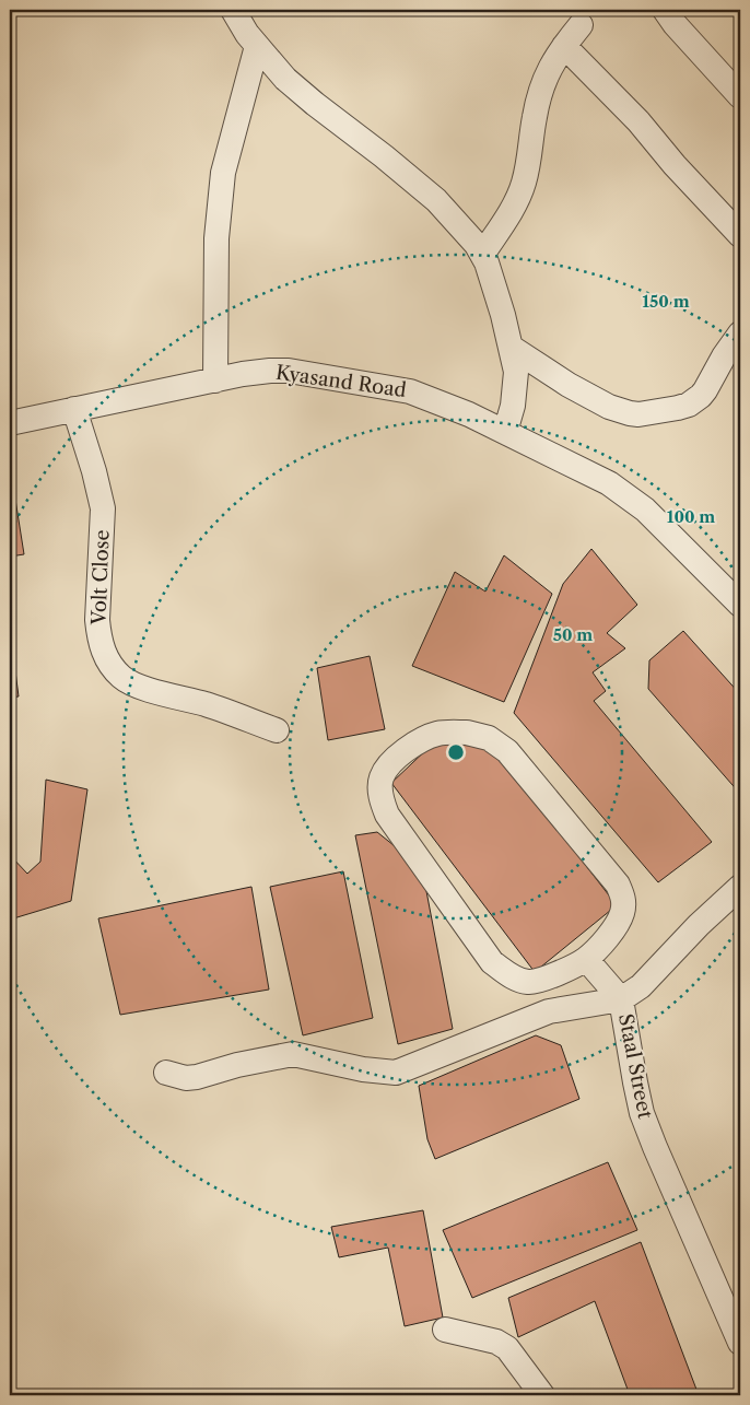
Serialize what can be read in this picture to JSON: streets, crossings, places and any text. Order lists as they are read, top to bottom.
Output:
{
  "streets": {
    "street": ["Kyasand Road", "Volt Close", "Staal Street"]
  },
  "crossings": [
    ["Kyasand Road", "Volt Close"]
  ],
  "rings": ["150 m", "100 m", "50 m"]
}
